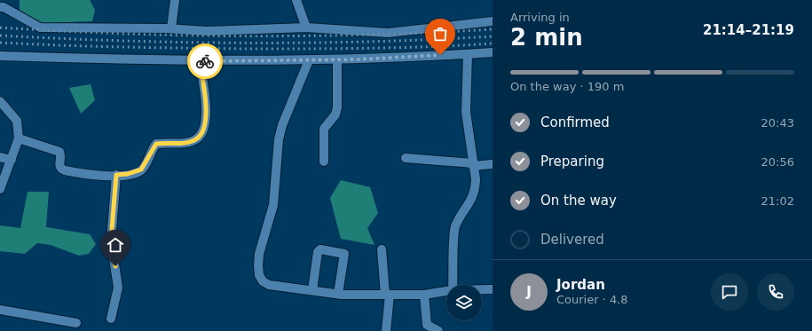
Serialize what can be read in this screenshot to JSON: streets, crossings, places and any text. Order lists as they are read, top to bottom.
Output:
{
  "page": {
    "heading": ["2 min", "Arriving in", "21:14–21:19"],
    "panel": ["Jordan", "Courier · 4.8"],
    "bar": "On the way · 190 m",
    "list": [
      ["Confirmed", "20:43"],
      ["Preparing", "20:56"],
      ["On the way", "21:02"],
      "Delivered"
    ],
    "round": "J"
  }
}
